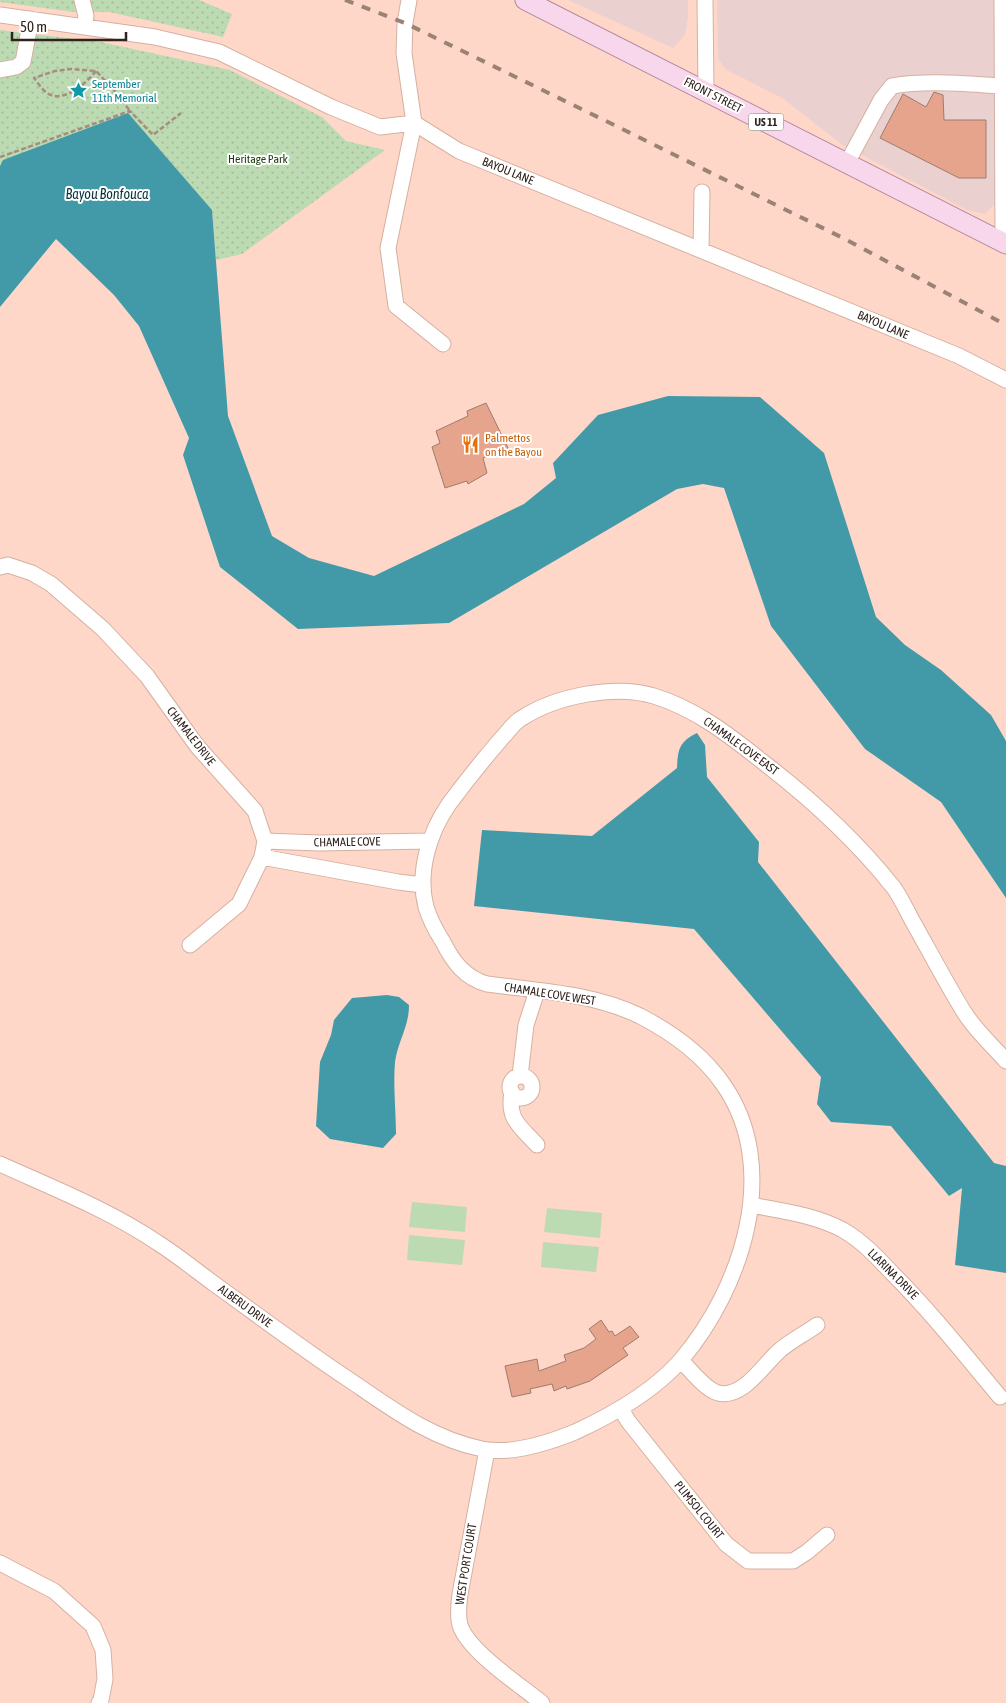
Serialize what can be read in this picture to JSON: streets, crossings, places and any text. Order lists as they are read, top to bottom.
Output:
{
  "streets": {
    "main road": ["FRONT STREET", "US 11"],
    "street": [
      "BAYOU LANE",
      "CHAMALE DRIVE",
      "CHAMALE COVE EAST",
      "CHAMALE COVE",
      "CHAMALE COVE WEST",
      "LLARINA DRIVE",
      "ALBERU DRIVE",
      "PLIMSOL COURT",
      "WEST PORT COURT"
    ]
  },
  "crossings": [
    ["CHAMALE DRIVE", "CHAMALE COVE"],
    ["CHAMALE COVE EAST", "CHAMALE COVE"],
    ["CHAMALE COVE EAST", "CHAMALE COVE WEST"],
    ["CHAMALE COVE", "CHAMALE COVE WEST"],
    ["CHAMALE COVE WEST", "LLARINA DRIVE"],
    ["CHAMALE COVE WEST", "ALBERU DRIVE"],
    ["CHAMALE COVE WEST", "PLIMSOL COURT"],
    ["CHAMALE COVE WEST", "WEST PORT COURT"],
    ["ALBERU DRIVE", "WEST PORT COURT"]
  ],
  "water": ["Bayou Bonfouca"],
  "parks": ["Heritage Park"],
  "places": {
    "place": ["September 11th Memorial"],
    "restaurant": ["Palmettos on the Bayou"]
  },
  "scale_bar": "50 m"
}
